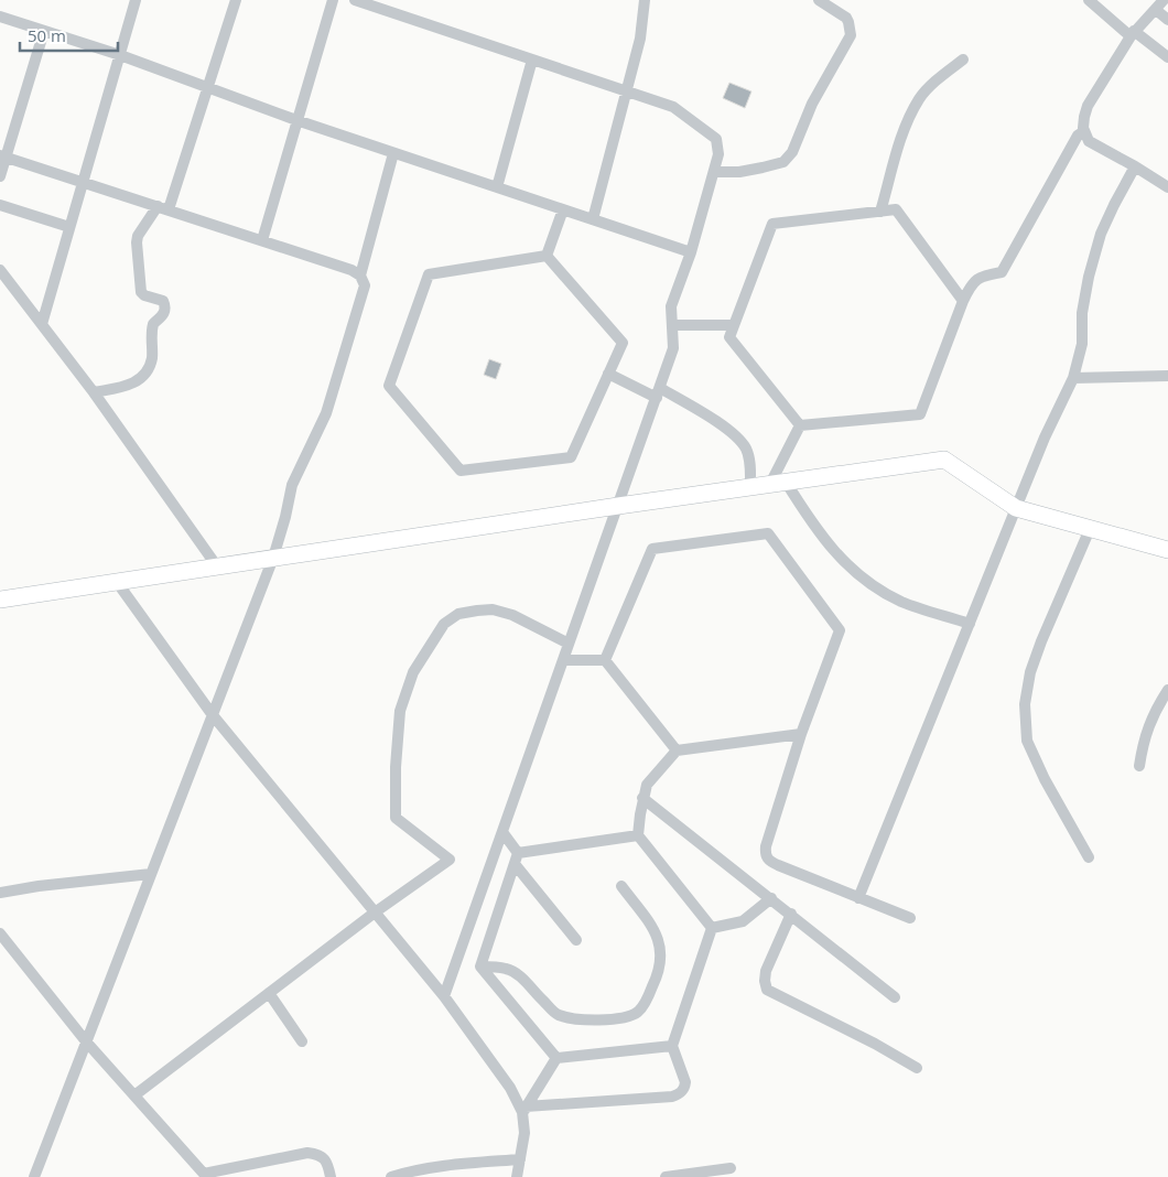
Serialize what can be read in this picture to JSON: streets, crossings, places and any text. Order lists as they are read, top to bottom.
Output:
{
  "scale_bar": "50 m"
}
